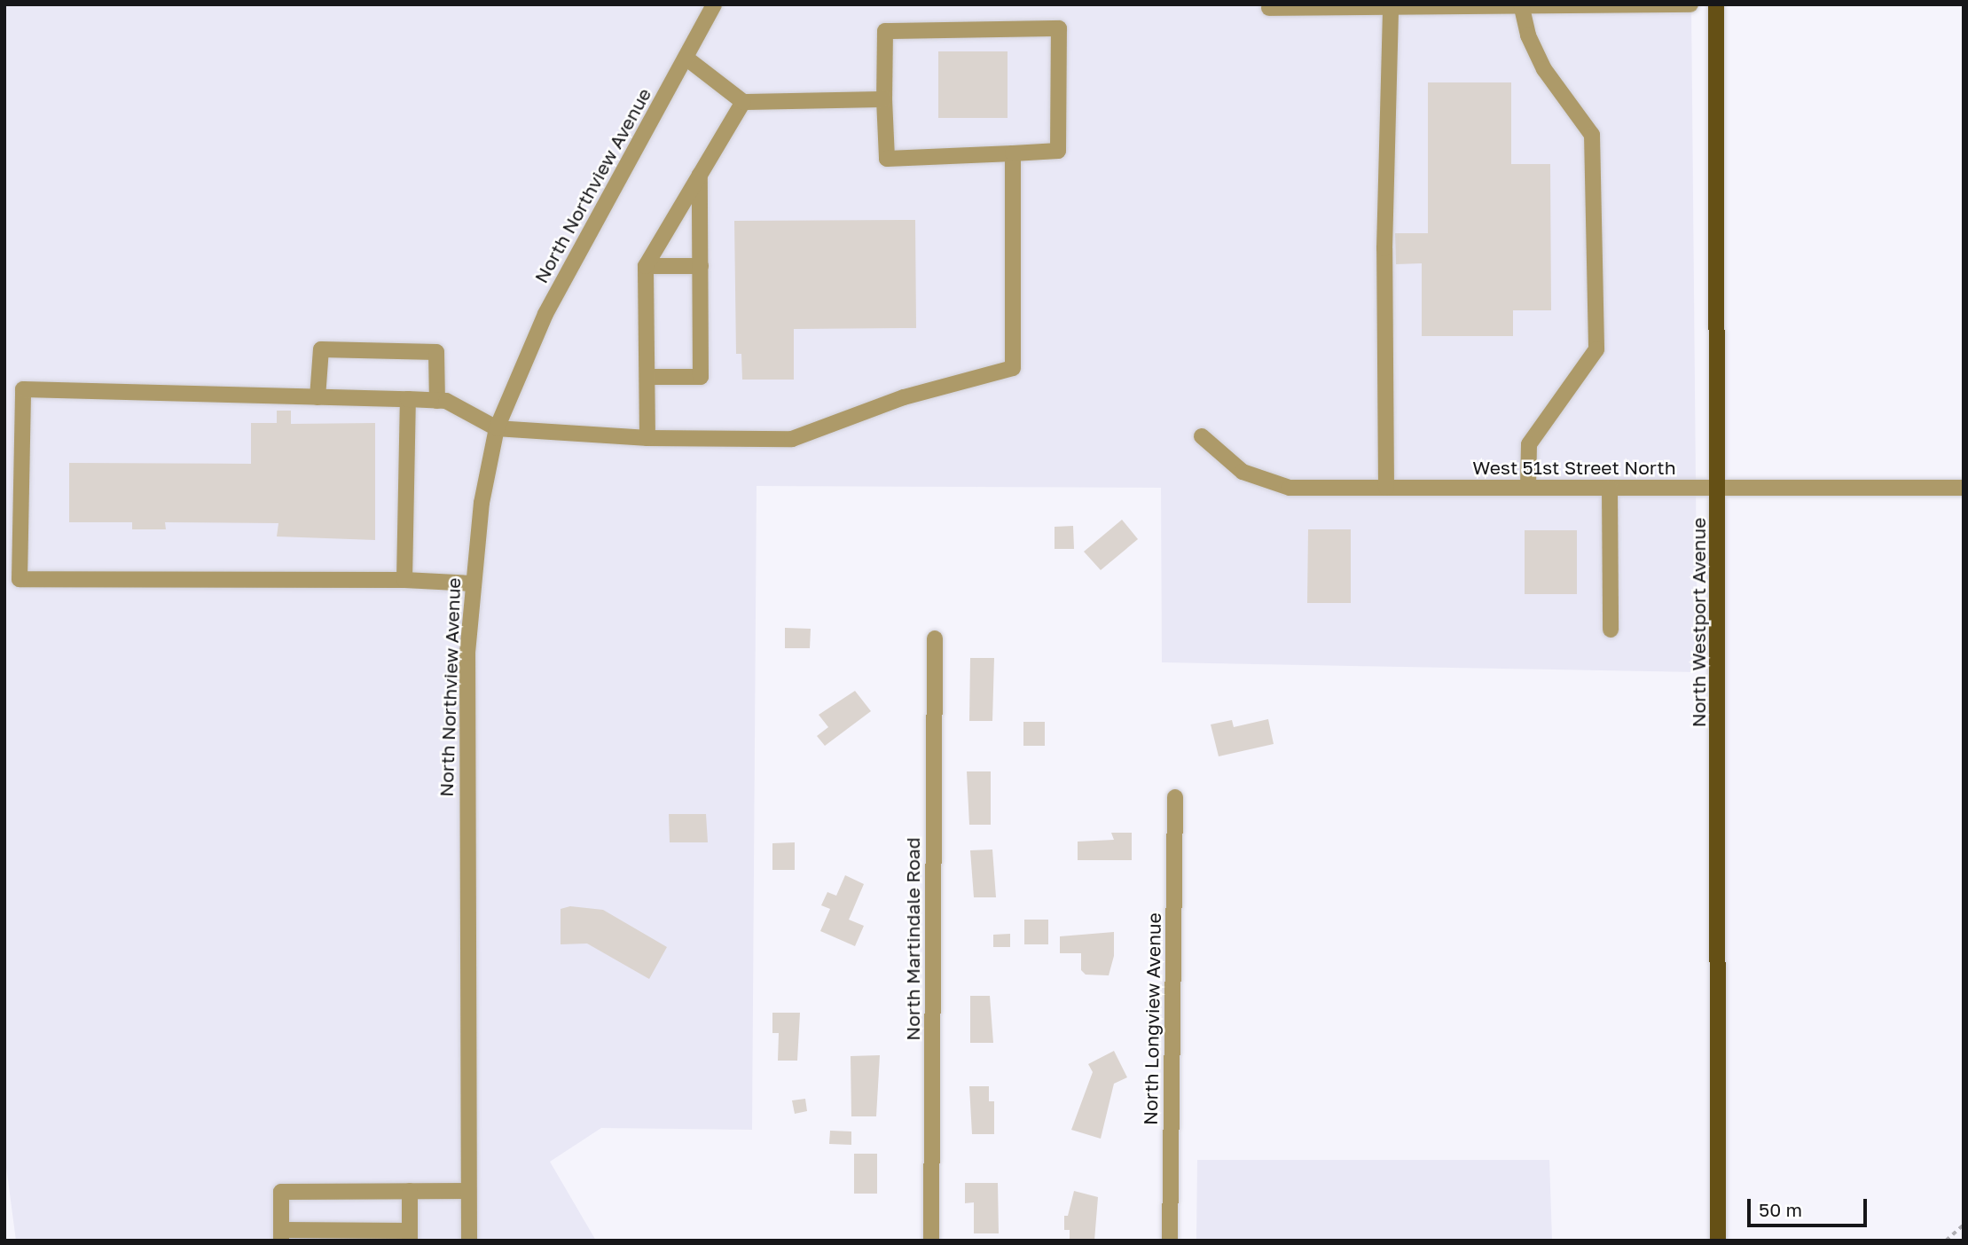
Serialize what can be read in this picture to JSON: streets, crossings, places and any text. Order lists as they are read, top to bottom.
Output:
{
  "streets": {
    "main road": ["North Westport Avenue"],
    "street": [
      "North Northview Avenue",
      "West 51st Street North",
      "North Martindale Road",
      "North Longview Avenue"
    ]
  },
  "crossings": [
    ["West 51st Street North", "North Westport Avenue"]
  ],
  "scale_bar": "50 m"
}
